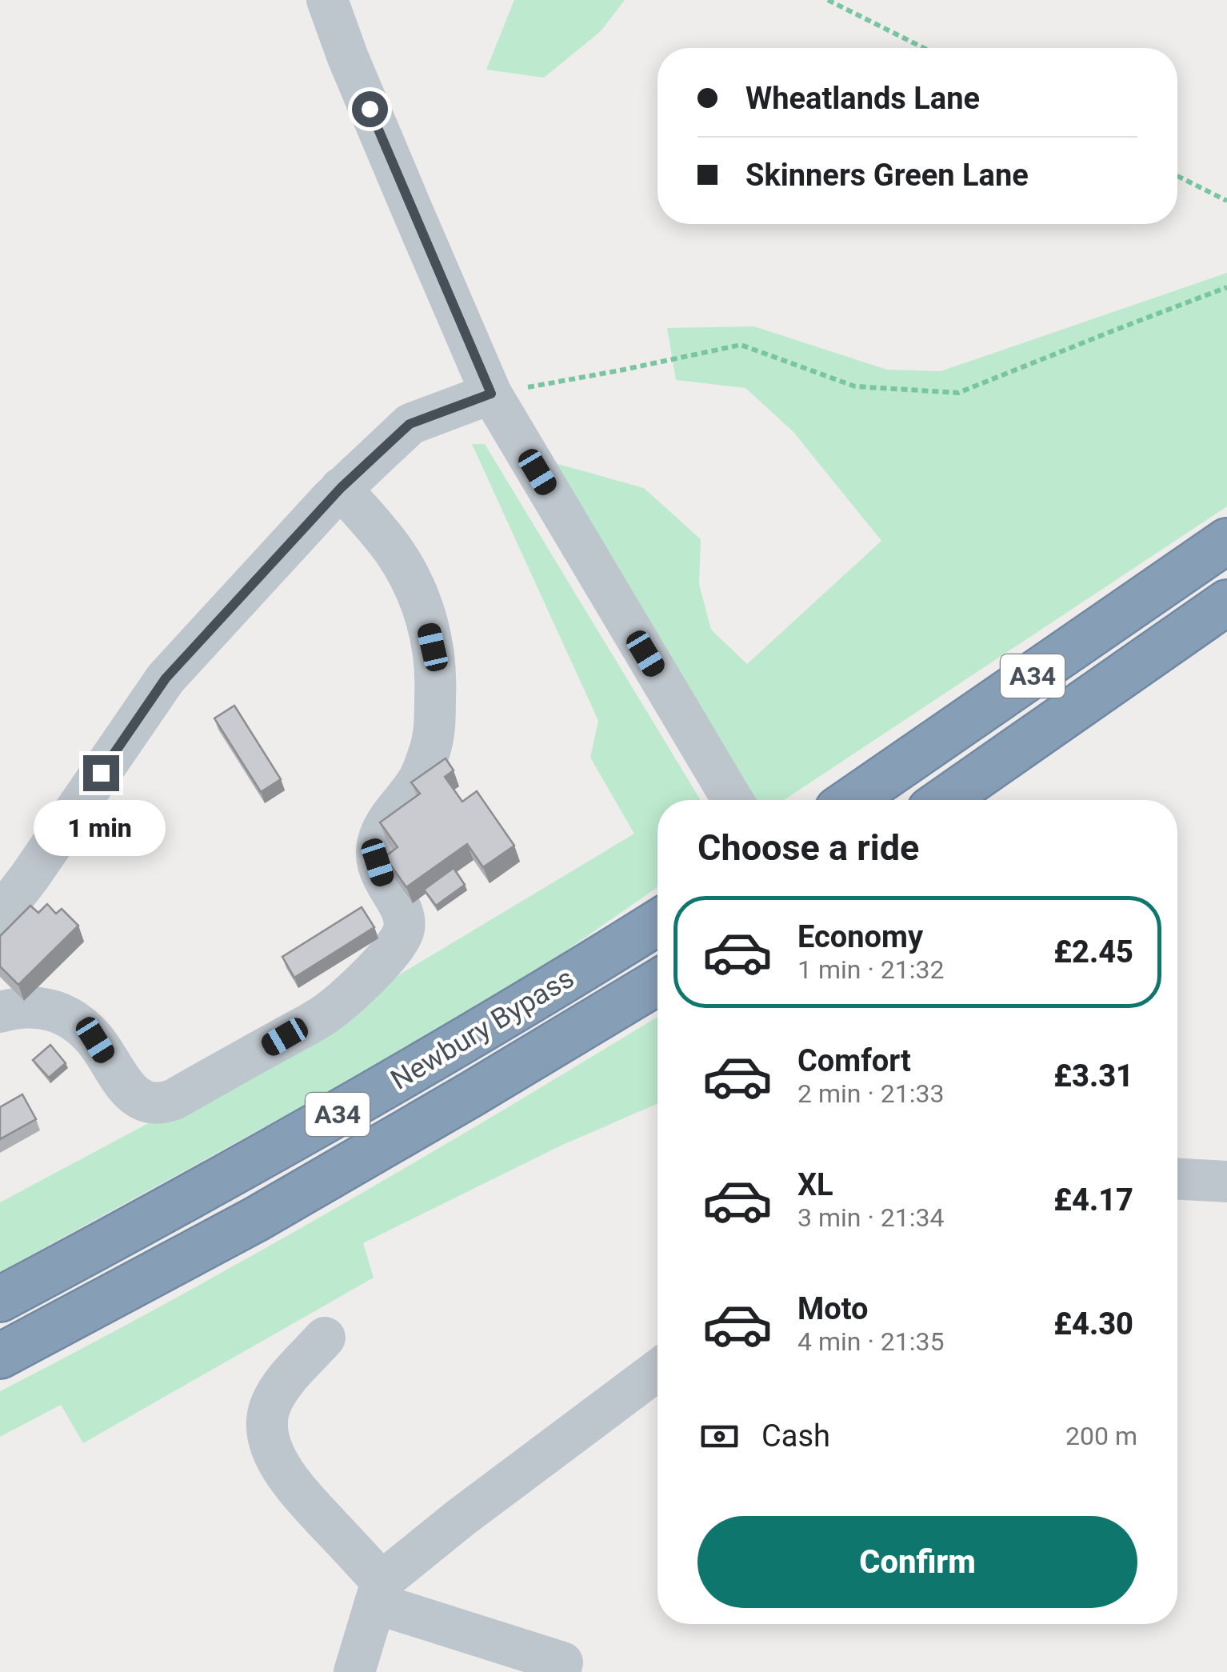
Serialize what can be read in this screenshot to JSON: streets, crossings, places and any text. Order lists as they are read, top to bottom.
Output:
{
  "streets": {
    "highway": ["A34", "Newbury Bypass"]
  },
  "page": {
    "banner": ["Wheatlands Lane", "Skinners Green Lane"],
    "bubble": "1 min",
    "heading": "Choose a ride",
    "list": [
      {
        "name": "Economy",
        "note": "1 min · 21:32",
        "value": "£2.45"
      },
      {
        "name": "Comfort",
        "note": "2 min · 21:33",
        "value": "£3.31"
      },
      {
        "name": "XL",
        "note": "3 min · 21:34",
        "value": "£4.17"
      },
      {
        "name": "Moto",
        "note": "4 min · 21:35",
        "value": "£4.30"
      }
    ],
    "pay": ["Cash", "200 m"],
    "buttons": "Confirm"
  }
}
